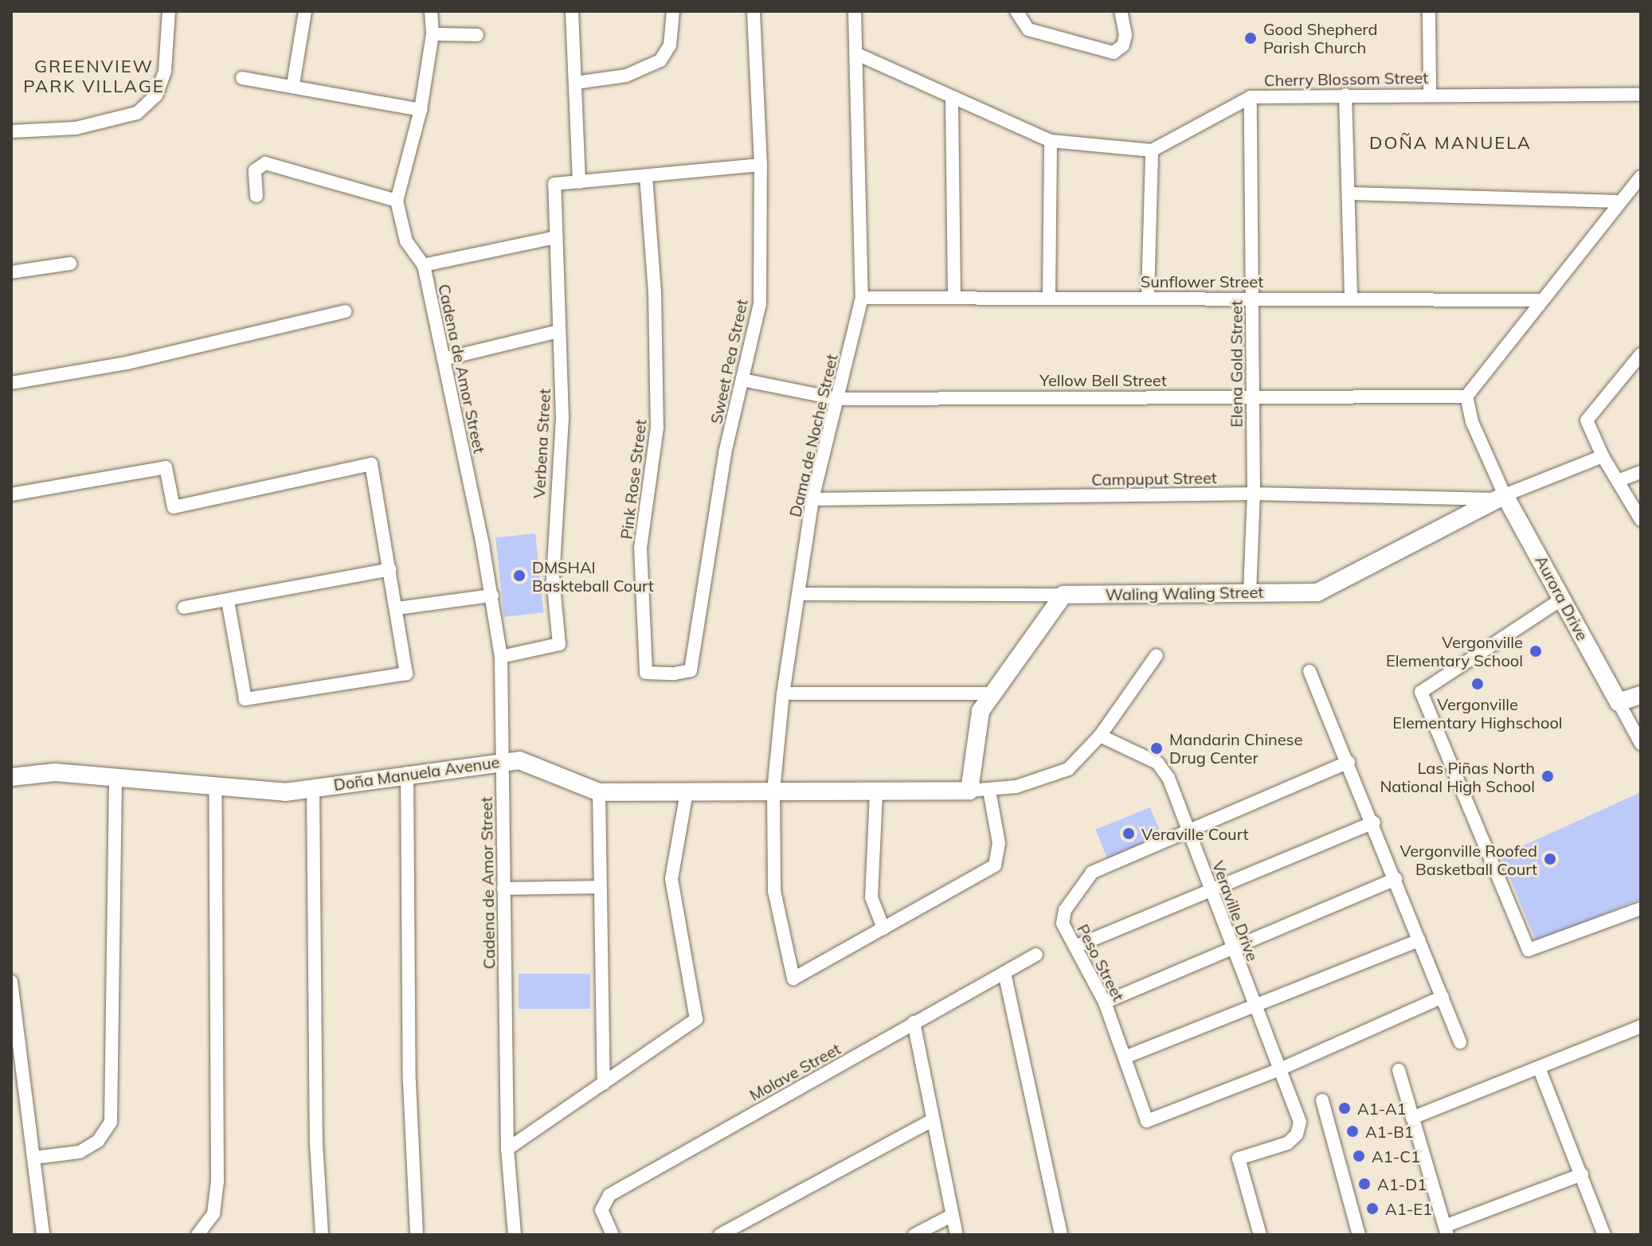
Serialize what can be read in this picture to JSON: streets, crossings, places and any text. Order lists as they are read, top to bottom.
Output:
{
  "streets": {
    "street": [
      "Cherry Blossom Street",
      "Sunflower Street",
      "Sweet Pea Street",
      "Elena Gold Street",
      "Cadena de Amor Street",
      "Yellow Bell Street",
      "Dama de Noche Street",
      "Verbena Street",
      "Campuput Street",
      "Pink Rose Street",
      "Waling Waling Street",
      "Aurora Drive",
      "Doña Manuela Avenue",
      "Veraville Drive",
      "Peso Street",
      "Molave Street"
    ]
  },
  "crossings": [
    ["Cherry Blossom Street", "Elena Gold Street"],
    ["Sunflower Street", "Elena Gold Street"],
    ["Sunflower Street", "Dama de Noche Street"],
    ["Sweet Pea Street", "Yellow Bell Street"],
    ["Sweet Pea Street", "Pink Rose Street"],
    ["Elena Gold Street", "Yellow Bell Street"],
    ["Elena Gold Street", "Campuput Street"],
    ["Elena Gold Street", "Waling Waling Street"],
    ["Cadena de Amor Street", "Verbena Street"],
    ["Cadena de Amor Street", "Doña Manuela Avenue"],
    ["Yellow Bell Street", "Dama de Noche Street"],
    ["Dama de Noche Street", "Campuput Street"],
    ["Dama de Noche Street", "Doña Manuela Avenue"],
    ["Campuput Street", "Waling Waling Street"],
    ["Campuput Street", "Aurora Drive"],
    ["Waling Waling Street", "Aurora Drive"],
    ["Veraville Drive", "Peso Street"]
  ],
  "districts": ["GREENVIEW PARK VILLAGE", "DOÑA MANUELA"],
  "places": [
    "Good Shepherd Parish Church",
    "DMSHAI Baskteball Court",
    "Vergonville Elementary School",
    "Vergonville Elementary Highschool",
    "Mandarin Chinese Drug Center",
    "Las Piñas North National High School",
    "Veraville Court",
    "Vergonville Roofed Basketball Court",
    "A1-A1",
    "A1-B1",
    "A1-C1",
    "A1-D1",
    "A1-E1"
  ]
}
